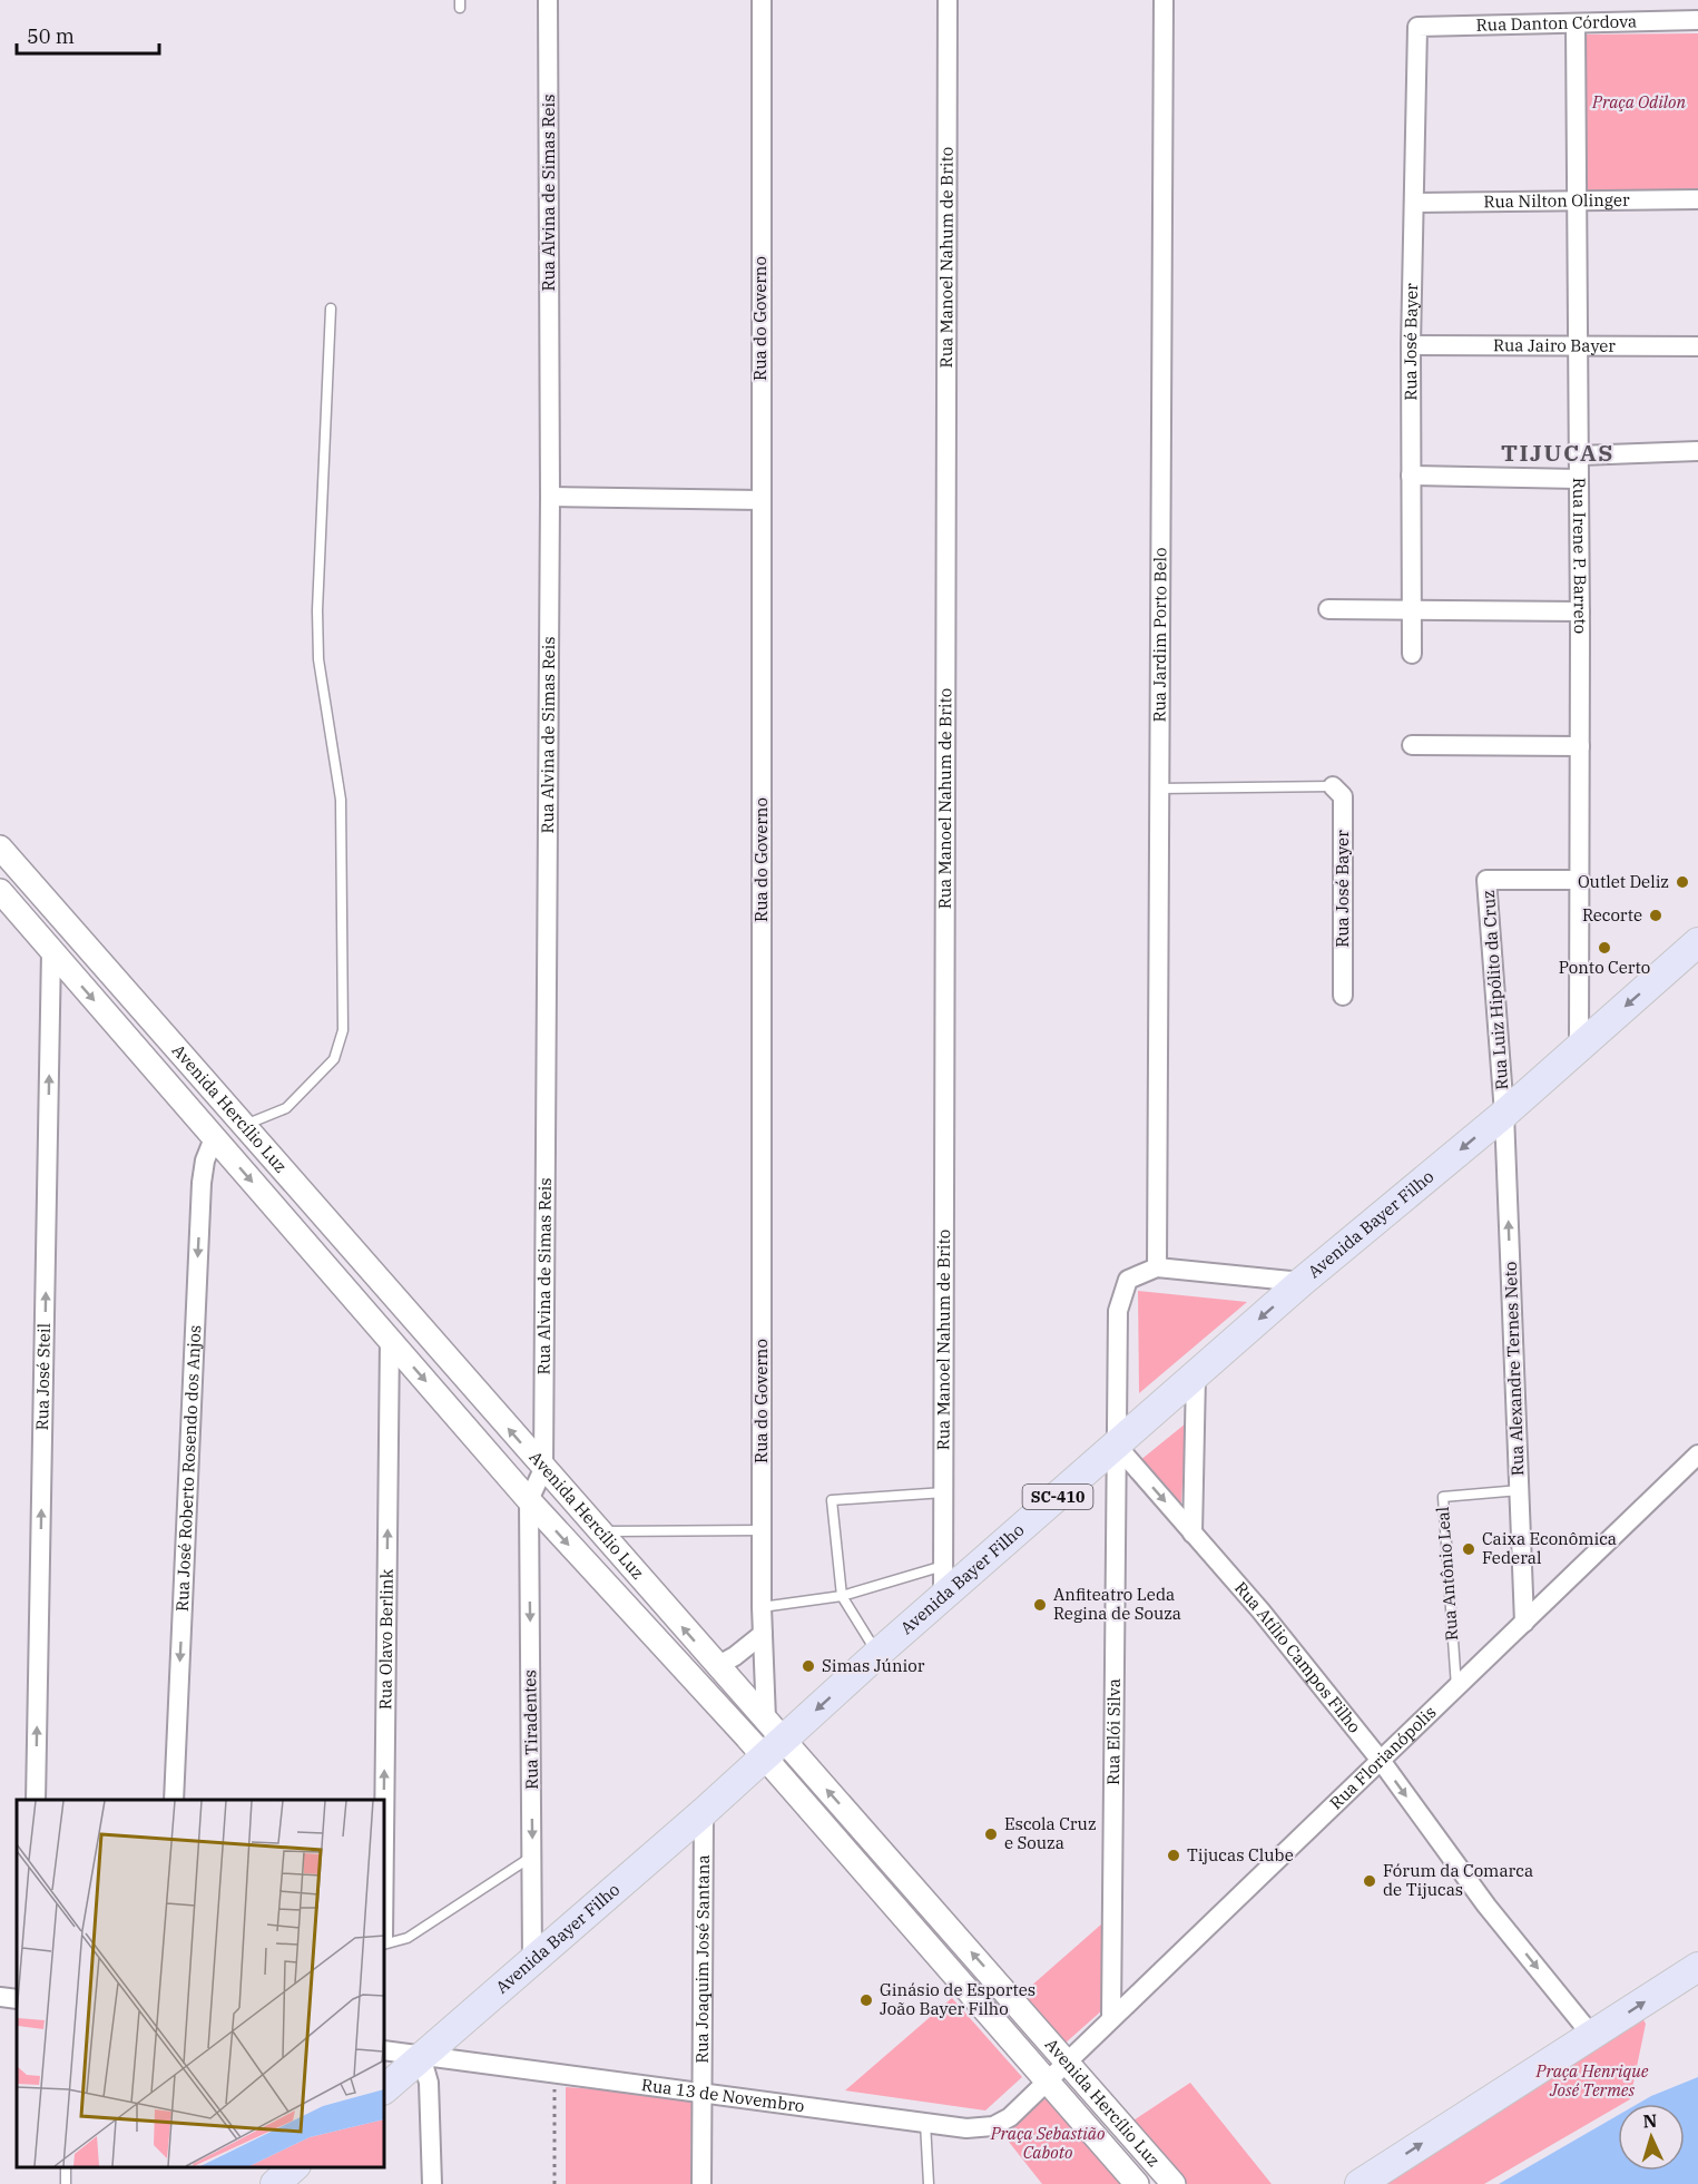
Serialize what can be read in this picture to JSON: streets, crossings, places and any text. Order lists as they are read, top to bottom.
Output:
{
  "streets": {
    "main road": ["Avenida Bayer Filho", "SC-410"],
    "street": [
      "Rua Danton Córdova",
      "Rua Alvina de Simas Reis",
      "Rua Nilton Olinger",
      "Rua Manoel Nahum de Brito",
      "Rua do Governo",
      "Rua José Bayer",
      "Rua Jairo Bayer",
      "Rua Irene P. Barreto",
      "Rua Jardim Porto Belo",
      "Rua Luiz Hipólito da Cruz",
      "Avenida Hercílio Luz",
      "Rua Alexandre Ternes Neto",
      "Rua José Steil",
      "Rua José Roberto Rosendo dos Anjos",
      "Rua Olavo Berlink",
      "Rua Atílio Campos Filho",
      "Rua Tiradentes",
      "Rua Elói Silva",
      "Rua Florianópolis",
      "Rua Joaquim José Santana",
      "Rua 13 de Novembro"
    ],
    "lane": ["Rua Antônio Leal"]
  },
  "crossings": [
    ["Rua Danton Córdova", "Rua José Bayer"],
    ["Rua Danton Córdova", "Rua Irene P. Barreto"],
    ["Rua Alvina de Simas Reis", "Avenida Hercílio Luz"],
    ["Rua Nilton Olinger", "Rua José Bayer"],
    ["Rua Nilton Olinger", "Rua Irene P. Barreto"],
    ["Rua Manoel Nahum de Brito", "Avenida Bayer Filho"],
    ["Rua do Governo", "Avenida Hercílio Luz"],
    ["Rua do Governo", "Avenida Bayer Filho"],
    ["Rua José Bayer", "Rua Jairo Bayer"],
    ["Rua Jairo Bayer", "Rua Irene P. Barreto"],
    ["Rua Irene P. Barreto", "Rua Luiz Hipólito da Cruz"],
    ["Rua Irene P. Barreto", "Avenida Bayer Filho"],
    ["Rua Jardim Porto Belo", "Rua Elói Silva"],
    ["Rua Luiz Hipólito da Cruz", "Avenida Bayer Filho"],
    ["Rua Luiz Hipólito da Cruz", "Rua Alexandre Ternes Neto"],
    ["Avenida Hercílio Luz", "Avenida Bayer Filho"],
    ["Avenida Hercílio Luz", "Rua José Steil"],
    ["Avenida Hercílio Luz", "Rua José Roberto Rosendo dos Anjos"],
    ["Avenida Hercílio Luz", "Rua Olavo Berlink"],
    ["Avenida Hercílio Luz", "Rua Tiradentes"],
    ["Avenida Hercílio Luz", "Rua Florianópolis"],
    ["Avenida Hercílio Luz", "Rua 13 de Novembro"],
    ["Avenida Bayer Filho", "Rua Alexandre Ternes Neto"],
    ["Avenida Bayer Filho", "Rua Atílio Campos Filho"],
    ["Avenida Bayer Filho", "Rua Tiradentes"],
    ["Avenida Bayer Filho", "Rua Elói Silva"],
    ["Avenida Bayer Filho", "Rua Joaquim José Santana"],
    ["Avenida Bayer Filho", "Rua 13 de Novembro"],
    ["Rua Alexandre Ternes Neto", "Rua Antônio Leal"],
    ["Rua Alexandre Ternes Neto", "Rua Florianópolis"],
    ["Rua Antônio Leal", "Rua Florianópolis"],
    ["Rua Atílio Campos Filho", "Rua Elói Silva"],
    ["Rua Atílio Campos Filho", "Rua Florianópolis"],
    ["Rua Elói Silva", "Rua Florianópolis"],
    ["Rua Florianópolis", "Rua 13 de Novembro"],
    ["Rua Joaquim José Santana", "Rua 13 de Novembro"]
  ],
  "one_way": [
    "Avenida Bayer Filho",
    "Rua Alexandre Ternes Neto",
    "Rua José Steil",
    "Rua José Roberto Rosendo dos Anjos",
    "Rua Olavo Berlink",
    "Rua Atílio Campos Filho",
    "Rua Tiradentes"
  ],
  "districts": ["TIJUCAS"],
  "parks": ["Praça Odilon", "Praça Henrique José Termes", "Praça Sebastião Caboto"],
  "places": [
    "Outlet Deliz",
    "Recorte",
    "Ponto Certo",
    "Caixa Econômica Federal",
    "Anfiteatro Leda Regina de Souza",
    "Simas Júnior",
    "Escola Cruz e Souza",
    "Tijucas Clube",
    "Fórum da Comarca de Tijucas",
    "Ginásio de Esportes João Bayer Filho"
  ],
  "scale_bar": "50 m",
  "north": "top"
}
